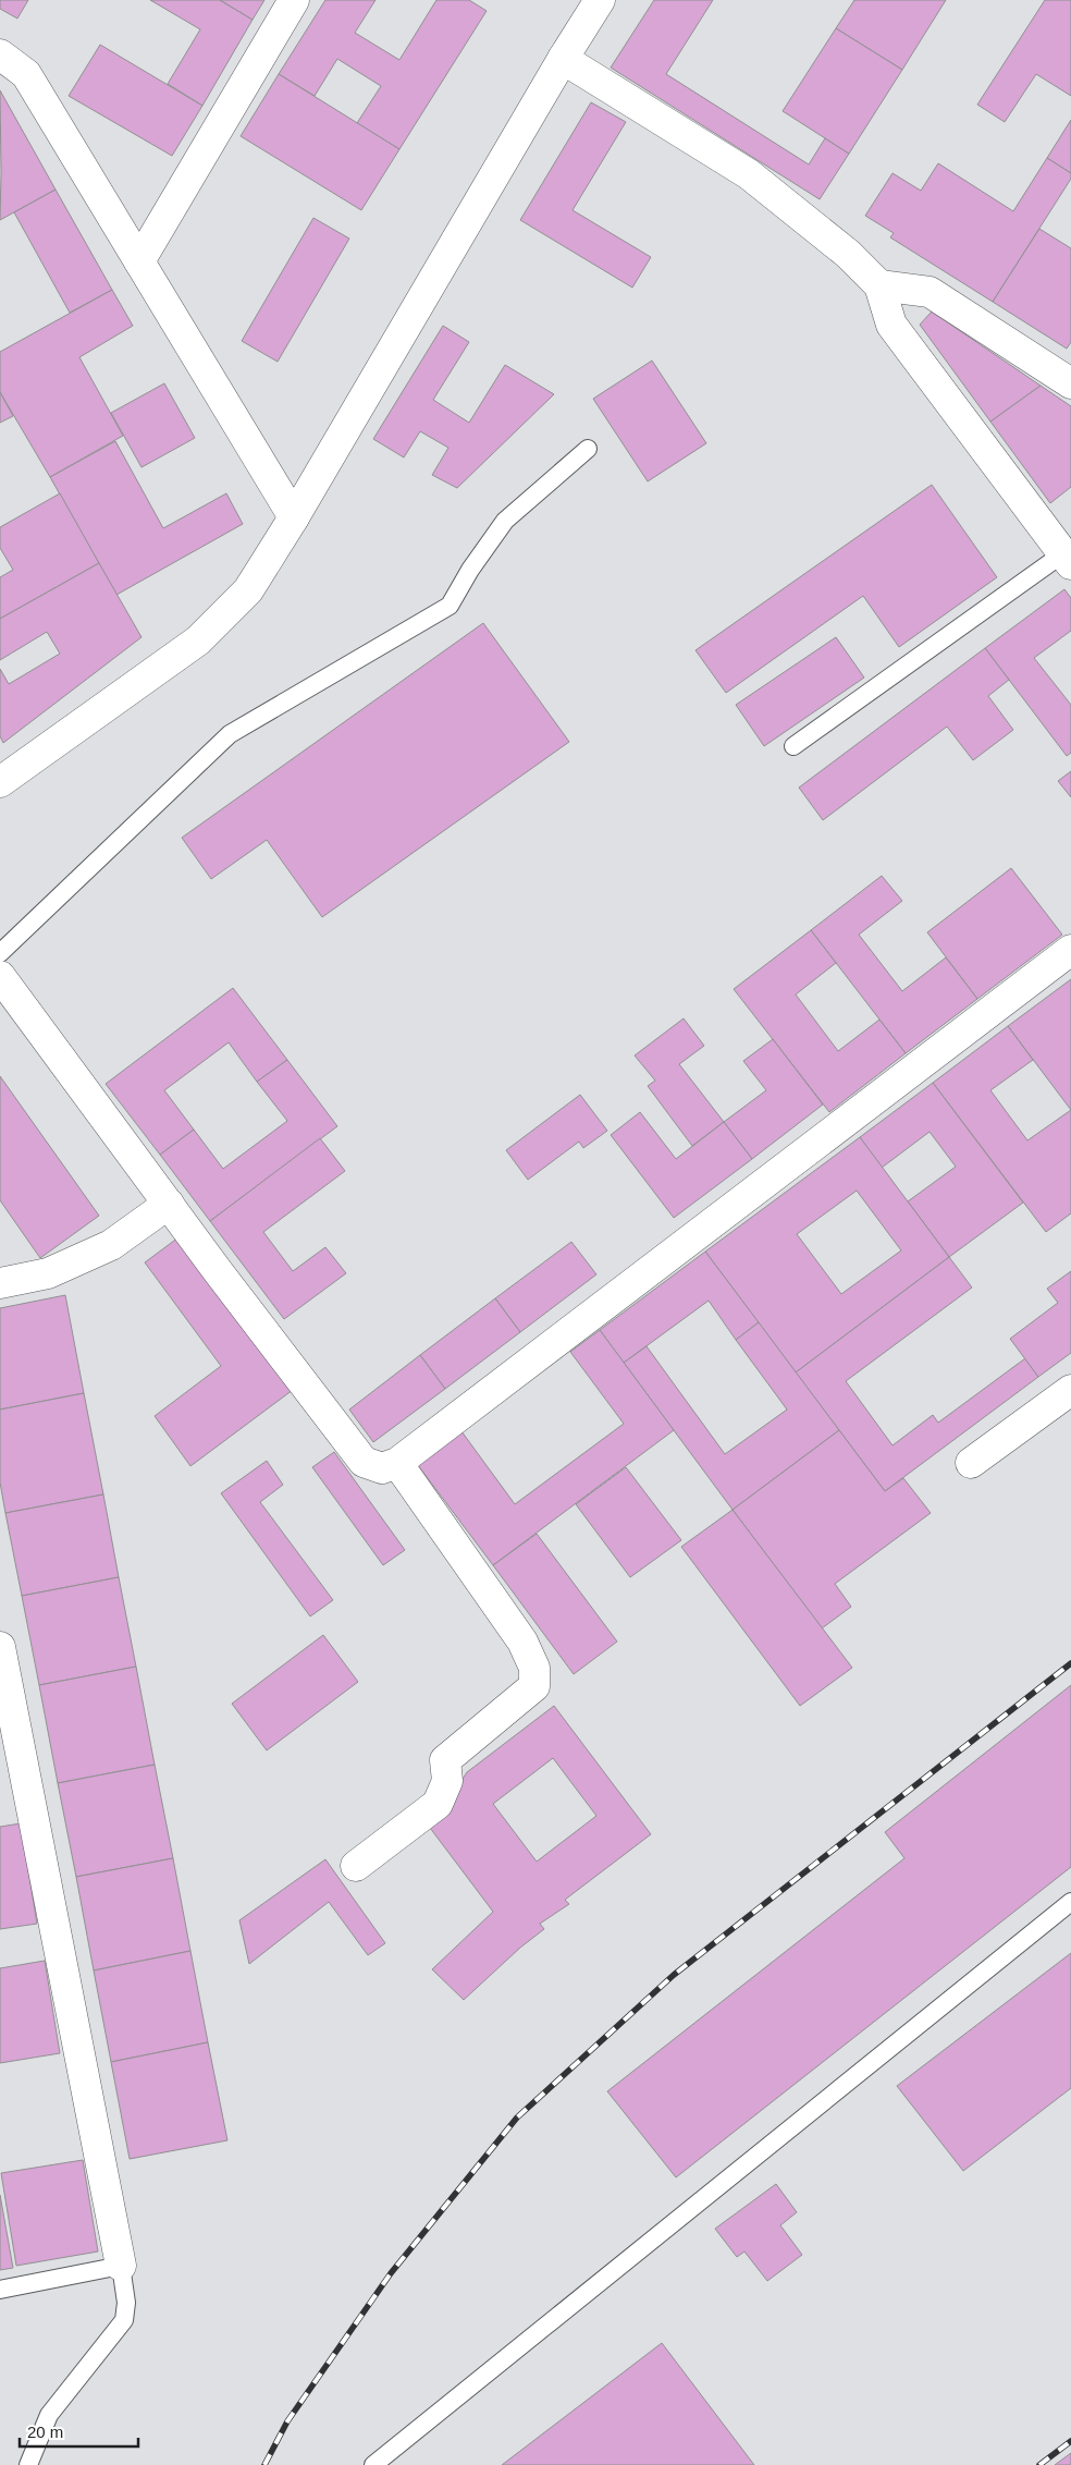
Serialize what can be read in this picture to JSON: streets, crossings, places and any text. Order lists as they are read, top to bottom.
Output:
{
  "scale_bar": "20 m"
}
